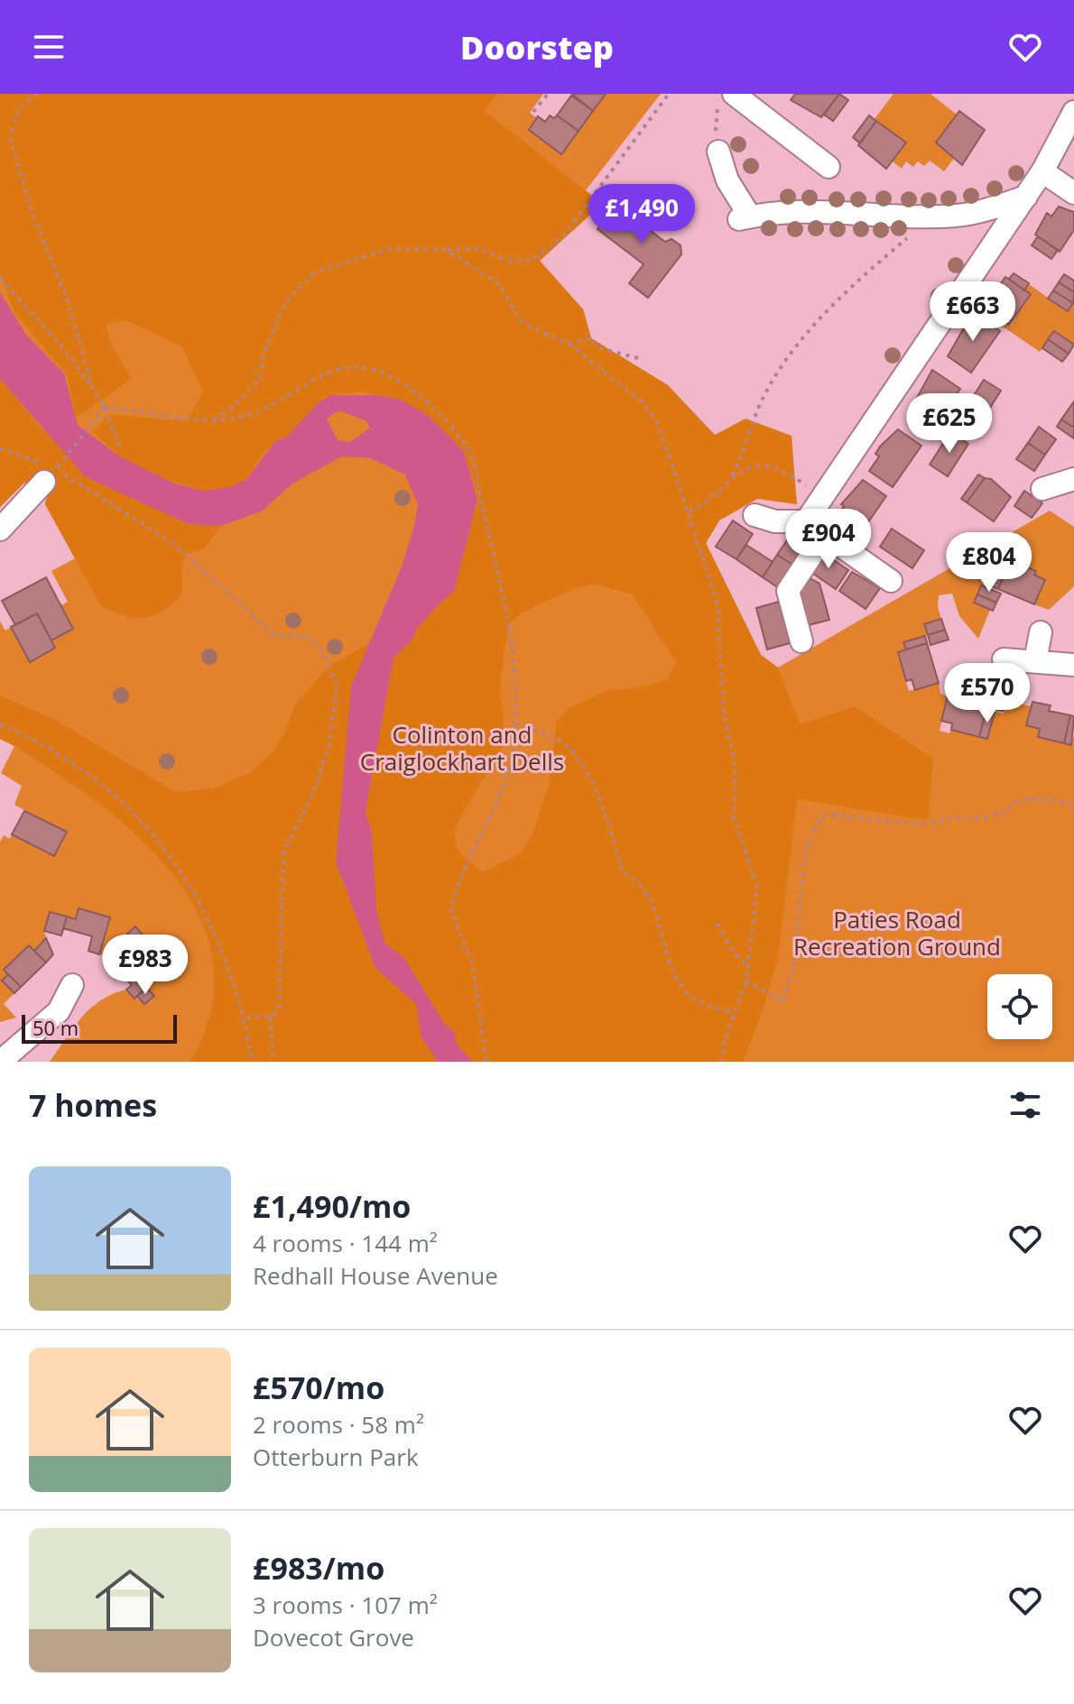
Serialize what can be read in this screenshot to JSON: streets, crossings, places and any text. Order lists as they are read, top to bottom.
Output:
{
  "parks": ["Colinton and Craiglockhart Dells", "Paties Road Recreation Ground"],
  "scale_bar": "50 m",
  "page": {
    "header": "Doorstep",
    "price": [
      "£1,490",
      "£663",
      "£625",
      "£904",
      "£804",
      "£570",
      "£983"
    ],
    "scale": "50 m",
    "heading": "7 homes",
    "list": [
      {
        "name": "£1,490/mo",
        "note": "4 rooms · 144 m² · Redhall House Avenue"
      },
      {
        "name": "£570/mo",
        "note": "2 rooms · 58 m² · Otterburn Park"
      },
      {
        "name": "£983/mo",
        "note": "3 rooms · 107 m² · Dovecot Grove"
      }
    ]
  }
}
